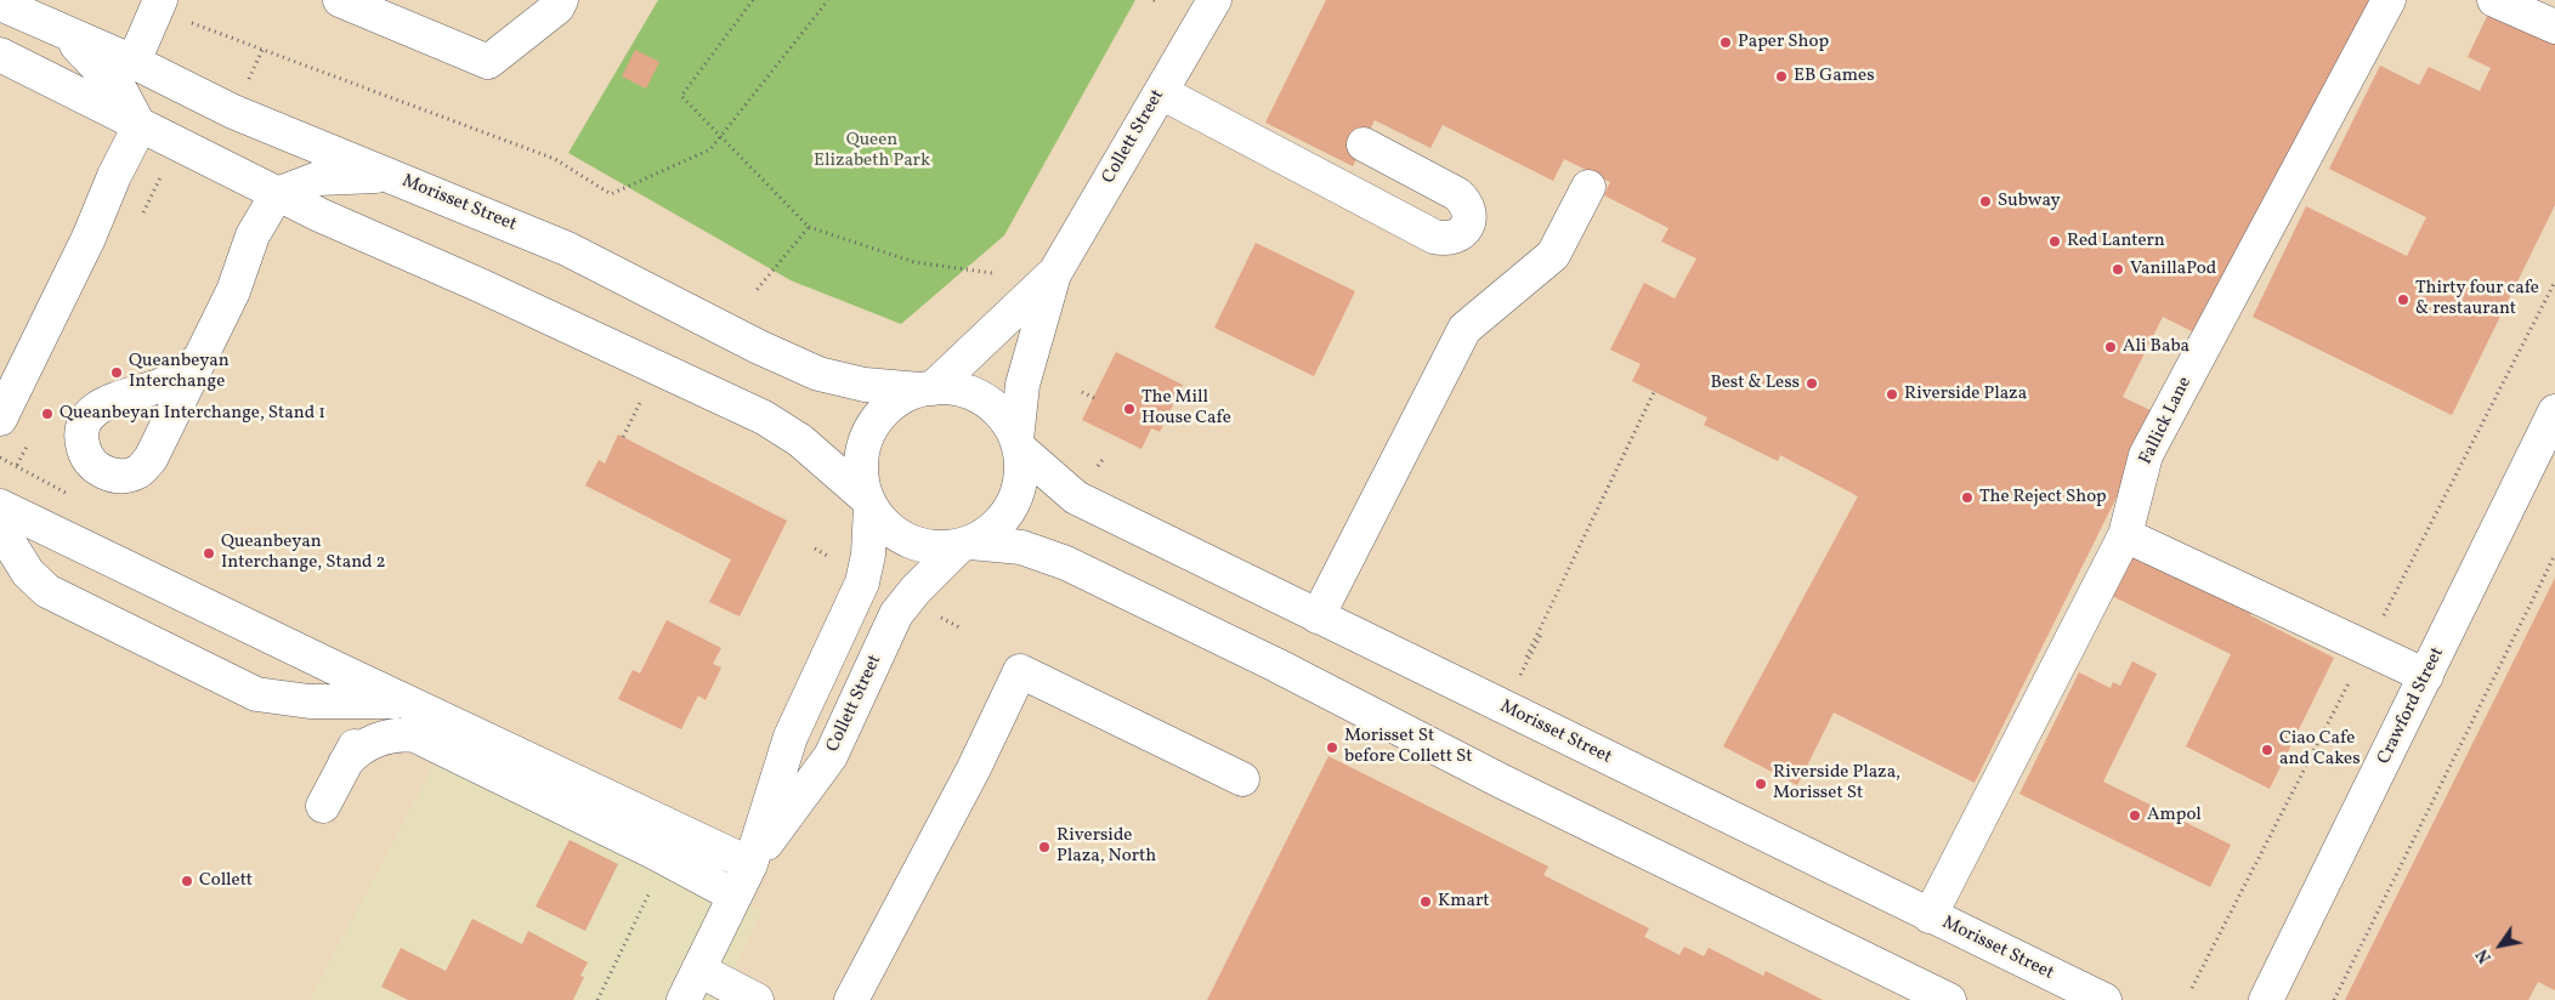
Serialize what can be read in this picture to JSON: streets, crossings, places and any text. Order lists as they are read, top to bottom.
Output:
{
  "streets": {
    "street": [
      "Collett Street",
      "Morisset Street",
      "Fallick Lane",
      "Crawford Street"
    ]
  },
  "crossings": [
    ["Collett Street", "Morisset Street"],
    ["Morisset Street", "Fallick Lane"]
  ],
  "parks": ["Queen Elizabeth Park"],
  "places": [
    "Paper Shop",
    "EB Games",
    "Subway",
    "Red Lantern",
    "VanillaPod",
    "Thirty four cafe & restaurant",
    "Ali Baba",
    "Queanbeyan Interchange",
    "Best & Less",
    "Riverside Plaza",
    "The Mill House Cafe",
    "Queanbeyan Interchange, Stand 1",
    "The Reject Shop",
    "Queanbeyan Interchange, Stand 2",
    "Morisset St before Collett St",
    "Ciao Cafe and Cakes",
    "Riverside Plaza, Morisset St",
    "Ampol",
    "Riverside Plaza, North",
    "Collett",
    "Kmart"
  ],
  "north": "bottom left"
}
